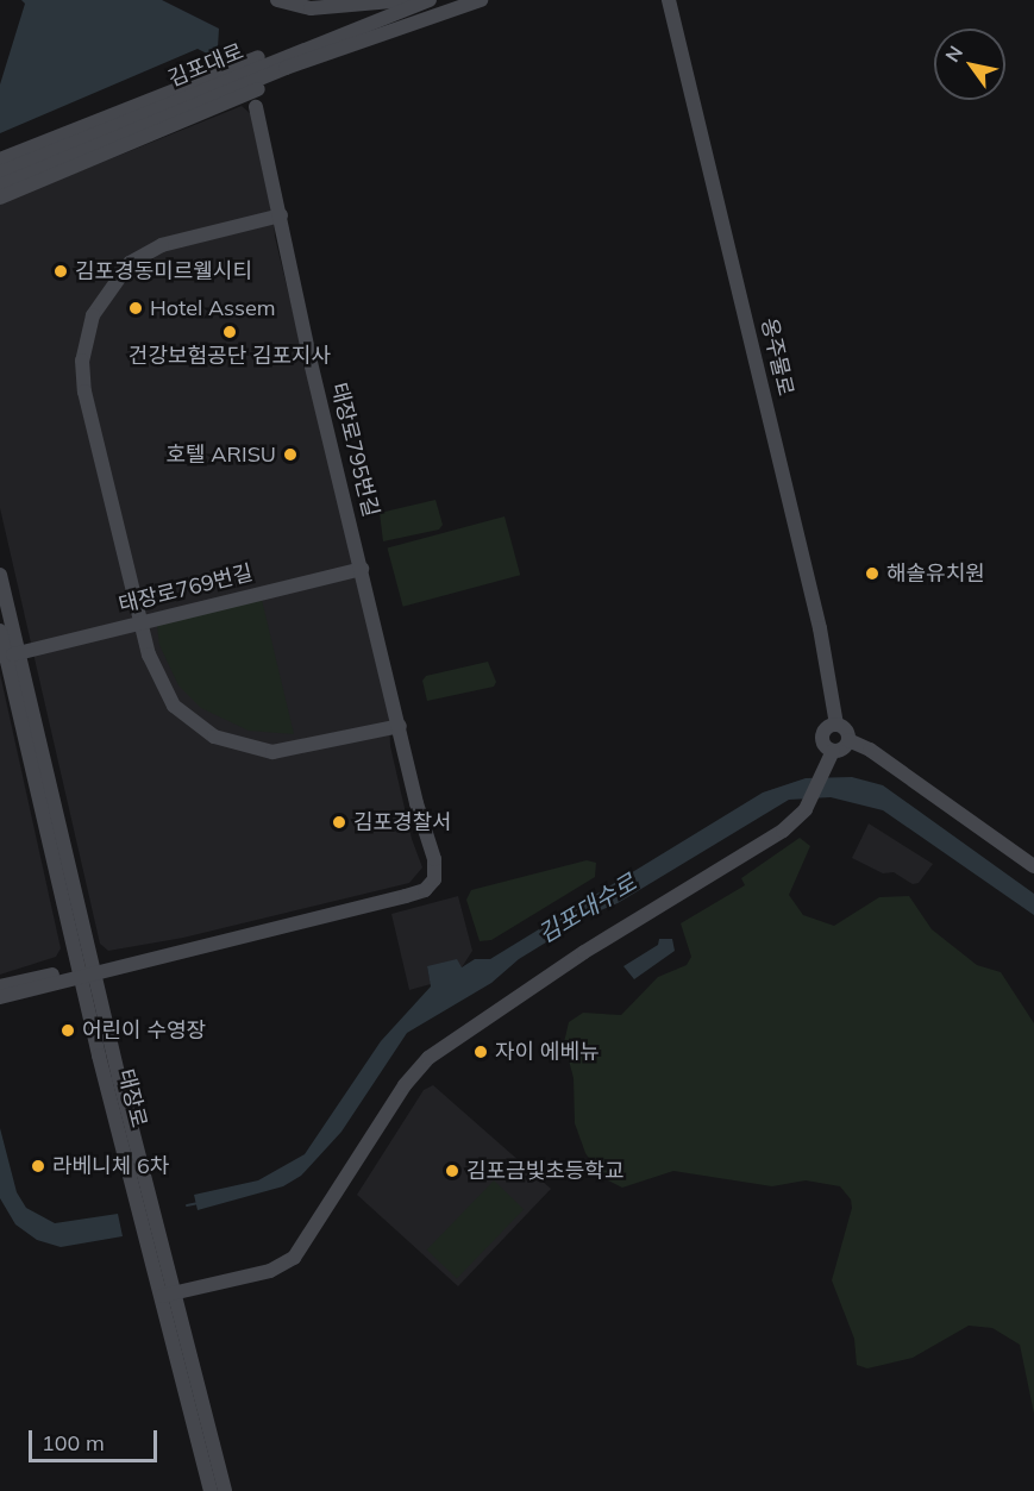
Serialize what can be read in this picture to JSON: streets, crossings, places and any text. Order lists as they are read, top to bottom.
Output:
{
  "streets": {
    "street": [
      "김포대로",
      "옹주물로",
      "태장로795번길",
      "태장로769번길",
      "태장로"
    ]
  },
  "crossings": [
    ["태장로795번길", "태장로769번길"],
    ["태장로795번길", "태장로"],
    ["태장로769번길", "태장로"]
  ],
  "water": ["김포대수로"],
  "places": [
    "김포경동미르웰시티",
    "Hotel Assem",
    "건강보험공단 김포지사",
    "호텔 ARISU",
    "해솔유치원",
    "김포경찰서",
    "어린이 수영장",
    "자이 에베뉴",
    "라베니체 6차",
    "김포금빛초등학교"
  ],
  "scale_bar": "100 m",
  "north": "top left"
}
